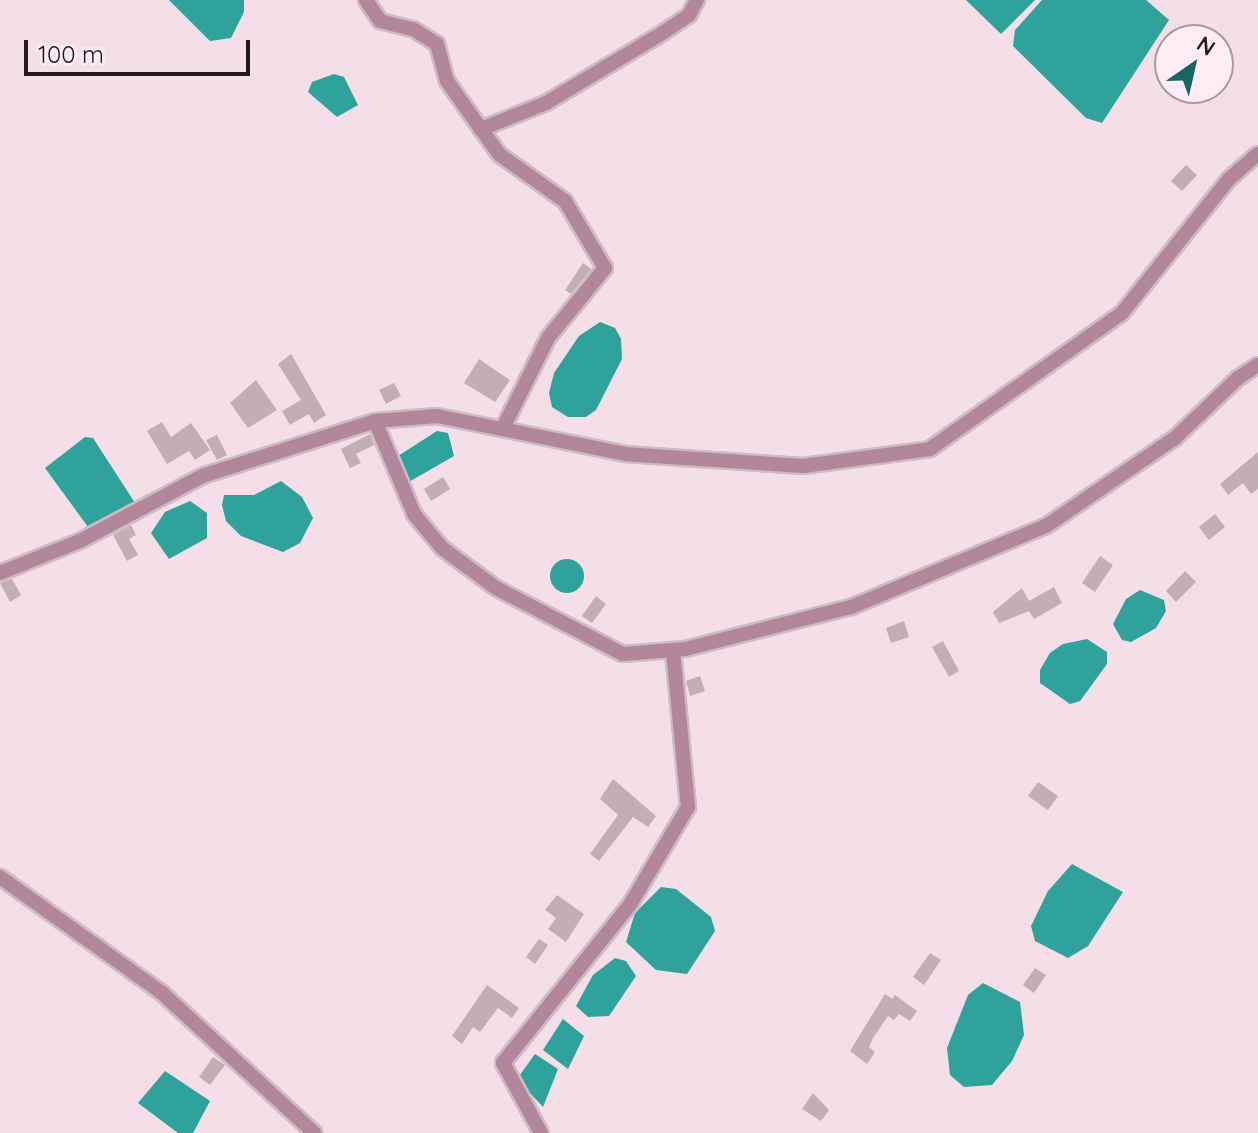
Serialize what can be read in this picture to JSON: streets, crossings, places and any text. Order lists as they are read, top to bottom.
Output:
{
  "scale_bar": "100 m",
  "north": "top right"
}
